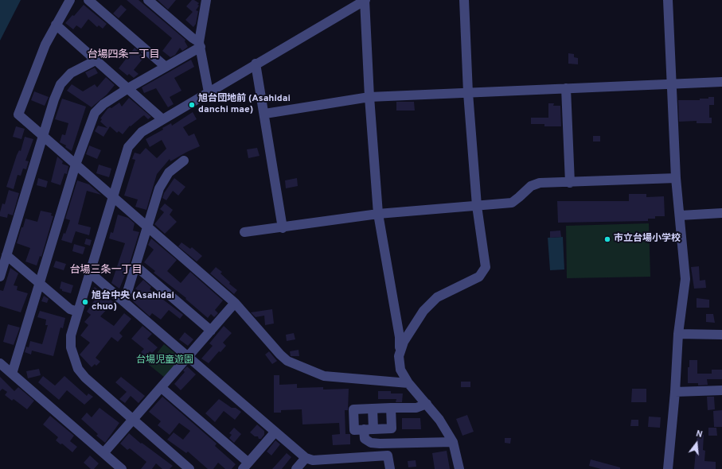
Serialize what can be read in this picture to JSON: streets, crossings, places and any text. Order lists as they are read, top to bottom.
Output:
{
  "districts": ["台場四条一丁目", "台場三条一丁目"],
  "parks": ["台場児童遊園"],
  "places": ["旭台団地前 (Asahidai danchi mae)", "市立台場小学校", "旭台中央 (Asahidai chuo)"],
  "north": "top"
}
